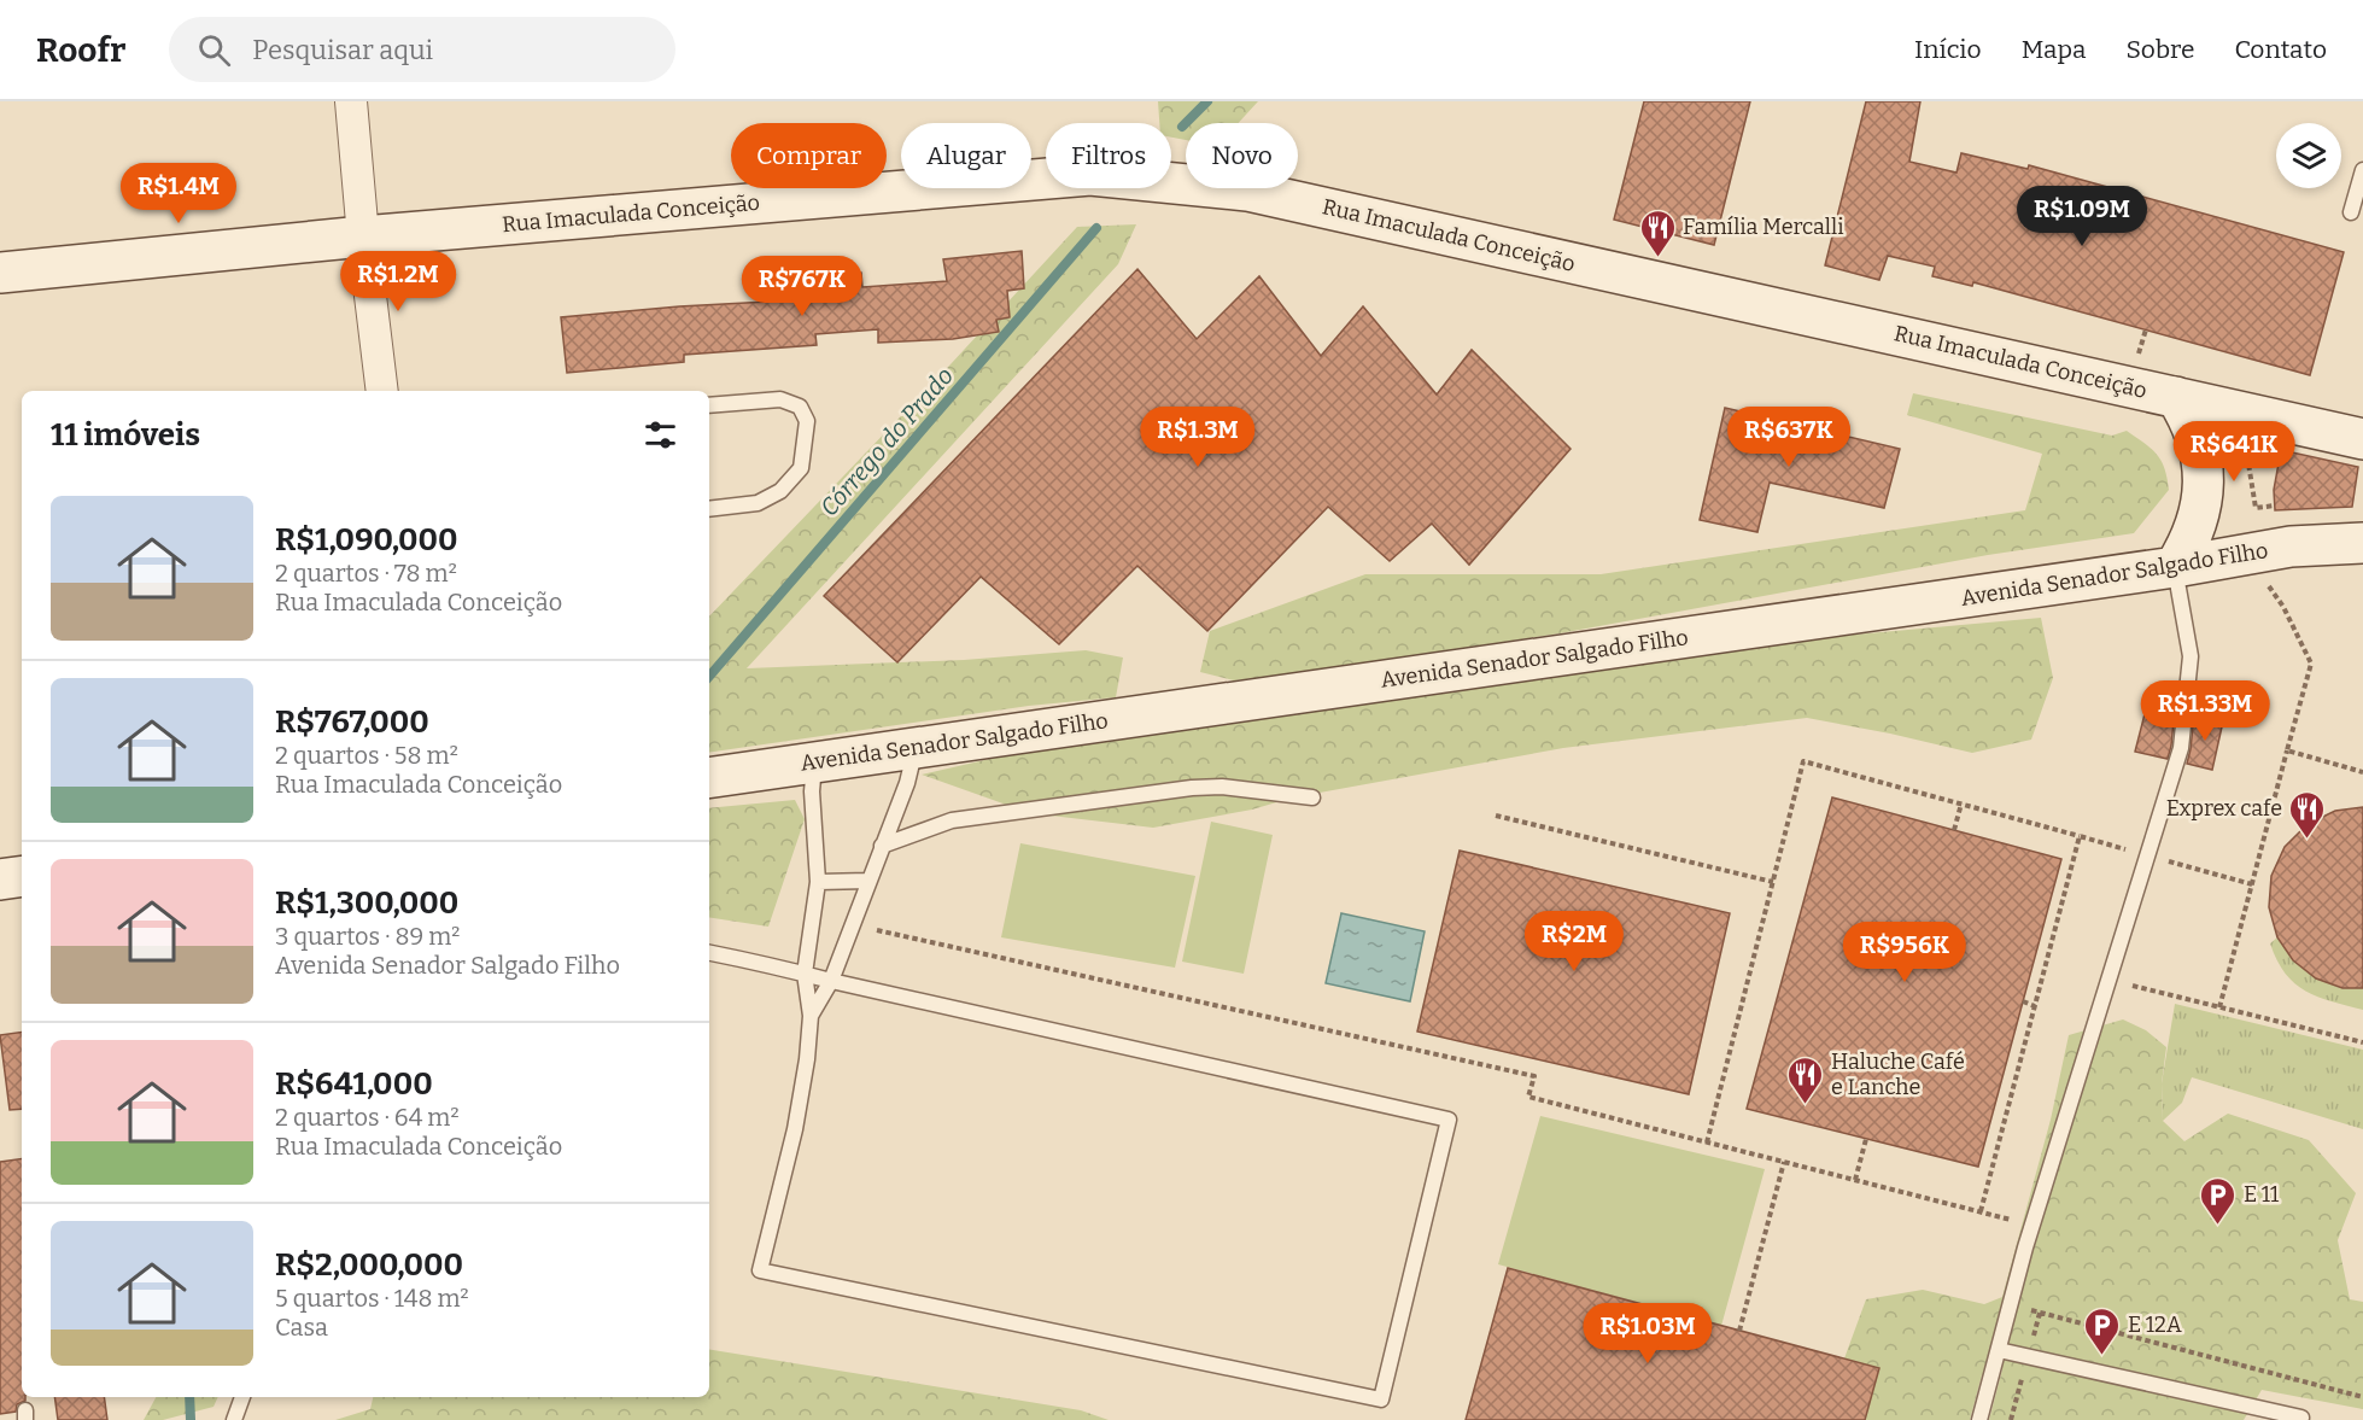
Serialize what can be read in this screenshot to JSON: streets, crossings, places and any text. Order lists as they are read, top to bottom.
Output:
{
  "streets": {
    "main road": ["Rua Imaculada Conceição", "Avenida Senador Salgado Filho"]
  },
  "water": ["Córrego do Prado"],
  "places": {
    "restaurant": ["Família Mercalli", "Exprex cafe", "Haluche Café e Lanche"],
    "parking": ["E 11", "E 12A"]
  },
  "page": {
    "header": "Roofr",
    "search": "Pesquisar aqui",
    "nav": [
      "Início",
      "Mapa",
      "Sobre",
      "Contato"
    ],
    "chip": [
      "Comprar",
      "Alugar",
      "Filtros",
      "Novo"
    ],
    "price": [
      "R$1.4M",
      "R$1.09M",
      "R$1.2M",
      "R$767K",
      "R$1.3M",
      "R$637K",
      "R$641K",
      "R$1.33M",
      "R$2M",
      "R$956K",
      "R$1.03M"
    ],
    "heading": "11 imóveis",
    "list": [
      {
        "name": "R$1,090,000",
        "note": "2 quartos · 78 m² · Rua Imaculada Conceição"
      },
      {
        "name": "R$767,000",
        "note": "2 quartos · 58 m² · Rua Imaculada Conceição"
      },
      {
        "name": "R$1,300,000",
        "note": "3 quartos · 89 m² · Avenida Senador Salgado Filho"
      },
      {
        "name": "R$641,000",
        "note": "2 quartos · 64 m² · Rua Imaculada Conceição"
      },
      {
        "name": "R$2,000,000",
        "note": "5 quartos · 148 m² · Casa"
      }
    ]
  }
}
